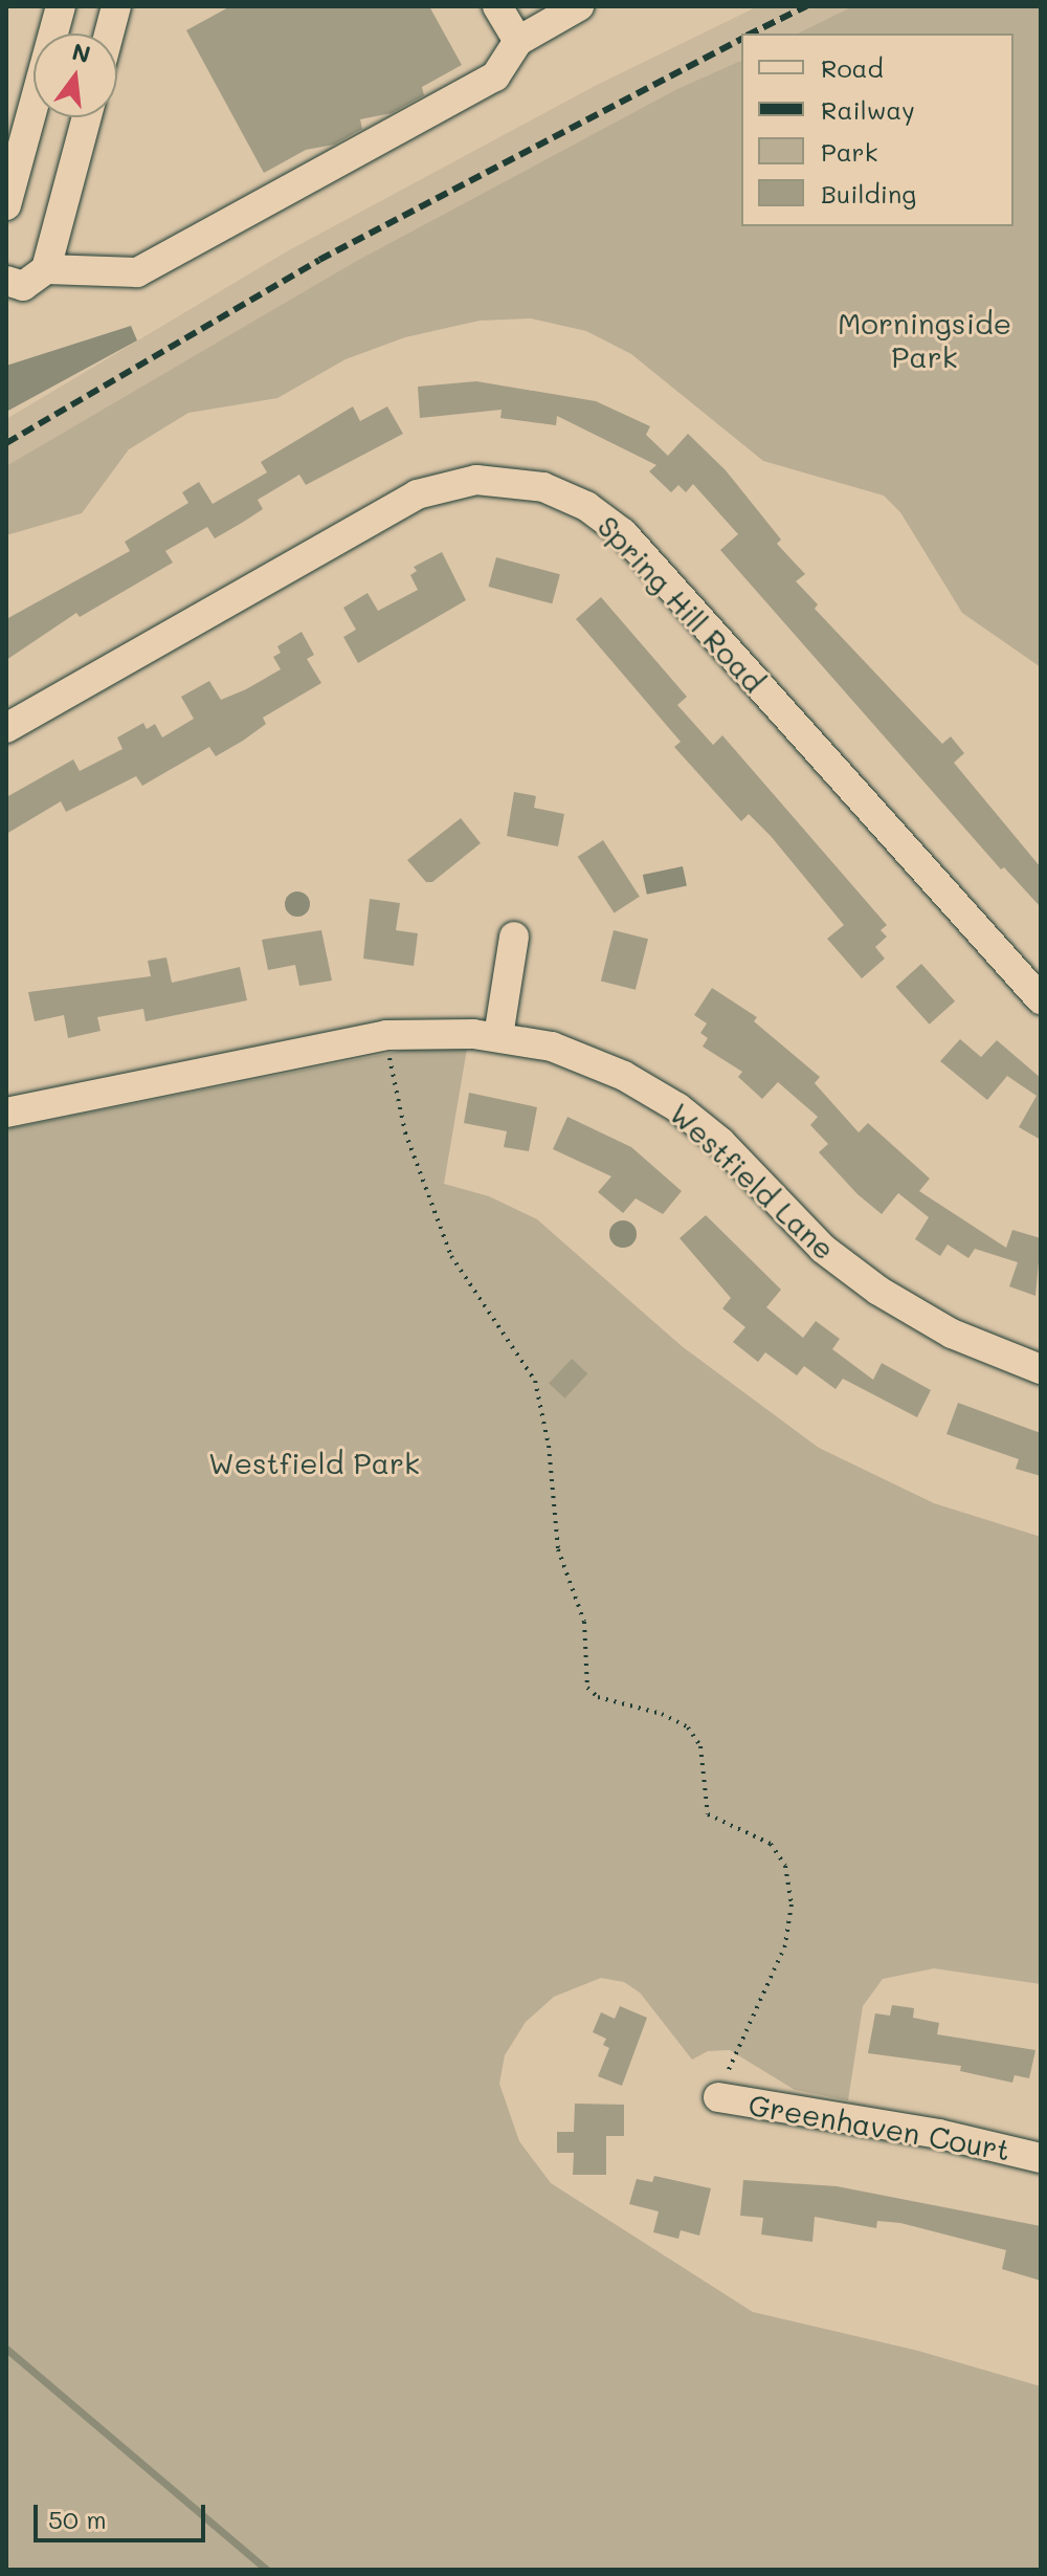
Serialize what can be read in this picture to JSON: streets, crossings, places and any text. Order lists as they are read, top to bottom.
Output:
{
  "streets": {
    "street": ["Spring Hill Road", "Westfield Lane", "Greenhaven Court"]
  },
  "parks": ["Morningside Park", "Westfield Park"],
  "legend": [
    "Road",
    "Railway",
    "Park",
    "Building"
  ],
  "scale_bar": "50 m",
  "north": "top"
}
